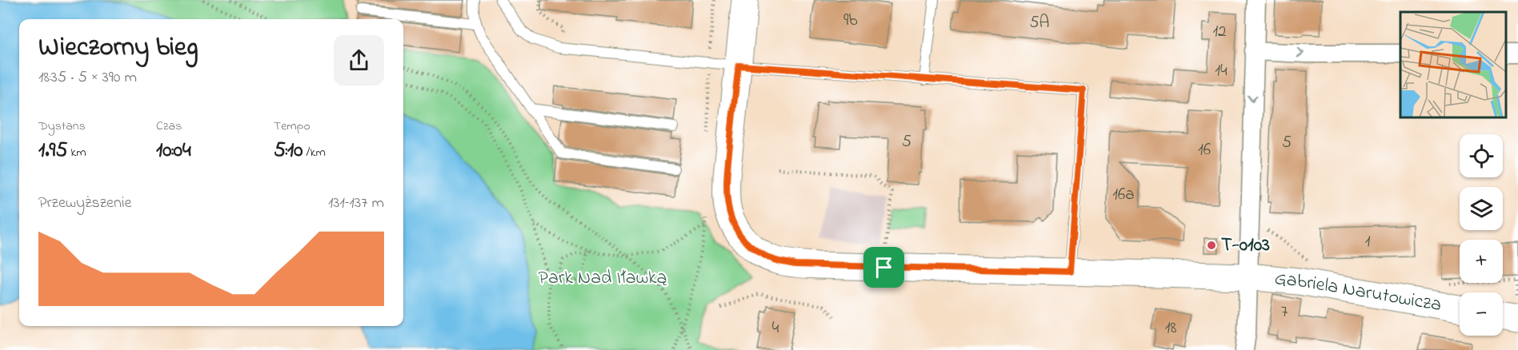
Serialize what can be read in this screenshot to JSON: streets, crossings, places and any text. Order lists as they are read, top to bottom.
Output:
{
  "streets": {
    "street": ["Gabriela Narutowicza"]
  },
  "parks": ["Park Nad Iławką"],
  "places": ["T-0103"],
  "house_numbers": [
    "9b",
    "5A",
    "12",
    "14",
    "5",
    "5",
    "16",
    "16a",
    "1",
    "7",
    "4",
    "18"
  ],
  "page": {
    "heading": ["Wieczorny bieg", "18:35 · 5 × 390 m"],
    "stats": [
      ["Dystans", "1.95 km"],
      ["Czas", "10:04"],
      ["Tempo", "5:10 /km"]
    ],
    "map_buttons": ["+", "−"],
    "chart": ["Przewyższenie", "131–137 m"]
  }
}
